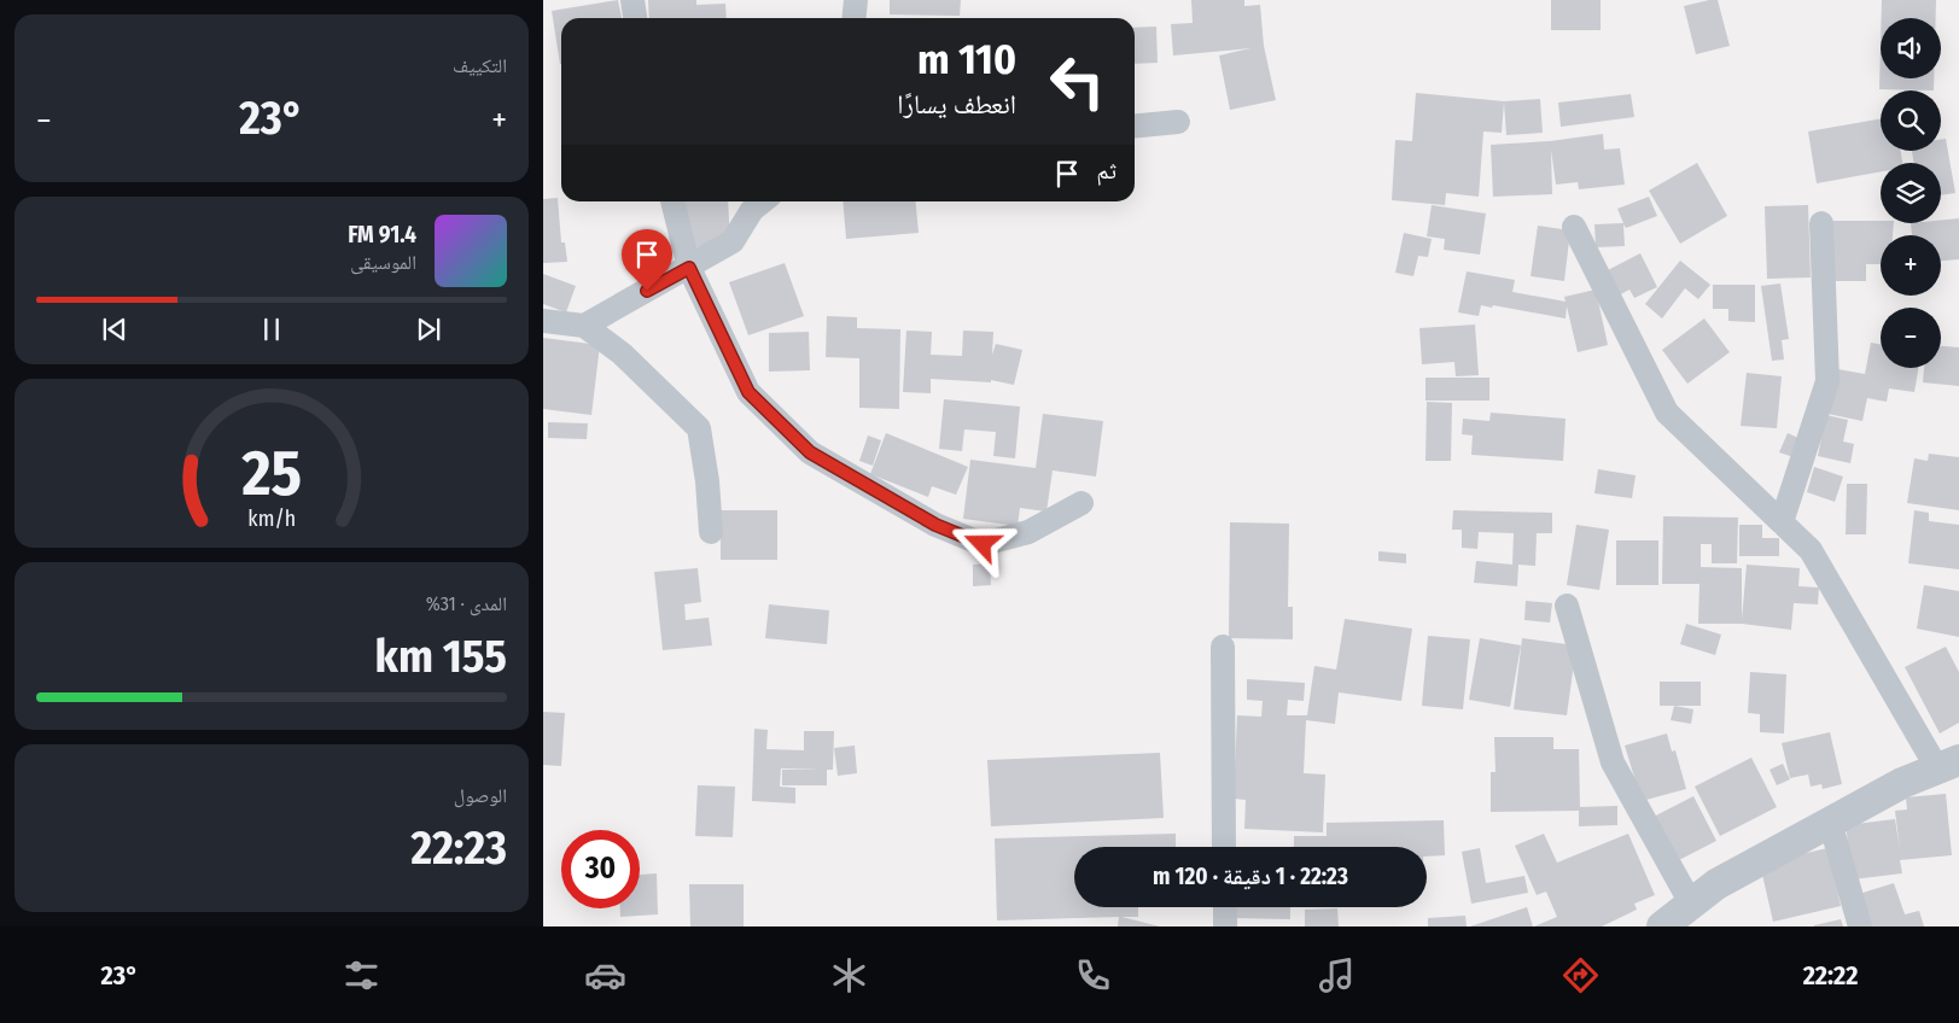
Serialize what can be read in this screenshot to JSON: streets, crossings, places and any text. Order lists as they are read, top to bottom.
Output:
{
  "page": {
    "tile": [
      "التكييف",
      ["المدى · 31%", "155 km"],
      ["الوصول", "22:23"]
    ],
    "map_buttons": ["+", "−"],
    "turn": ["110 m", "انعطف يسارًا"],
    "heat": ["−", "23°", "+"],
    "then": "ثم",
    "song": ["91.4 FM", "الموسيقى"],
    "limit": "30",
    "trip": "22:23 · 1 دقيقة · 120 m",
    "tabs": ["22:22", "23°"],
    "gauge": ["25", "km/h"]
  }
}
